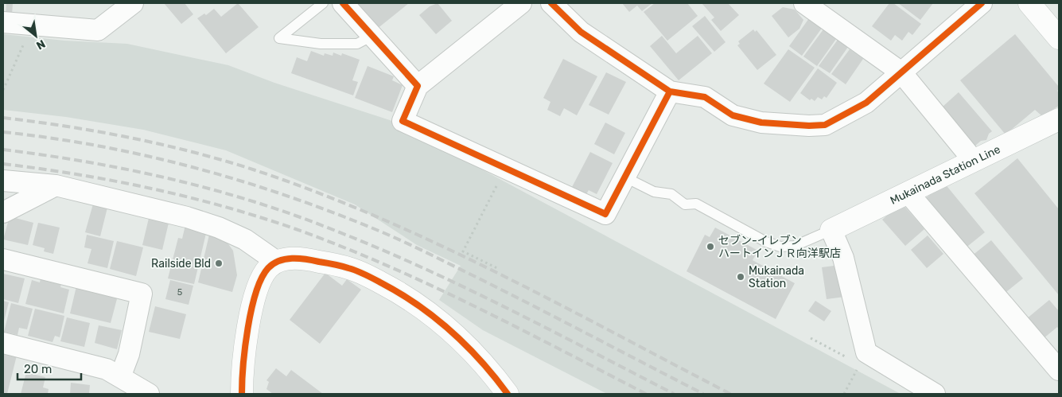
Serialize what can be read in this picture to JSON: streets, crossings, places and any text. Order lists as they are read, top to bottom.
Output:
{
  "streets": {
    "street": ["Mukainada Station Line"]
  },
  "places": ["セブン-イレブン ハートインＪＲ向洋駅店", "Railside Bld", "Mukainada Station"],
  "house_numbers": ["5"],
  "scale_bar": "20 m",
  "north": "bottom right"
}
